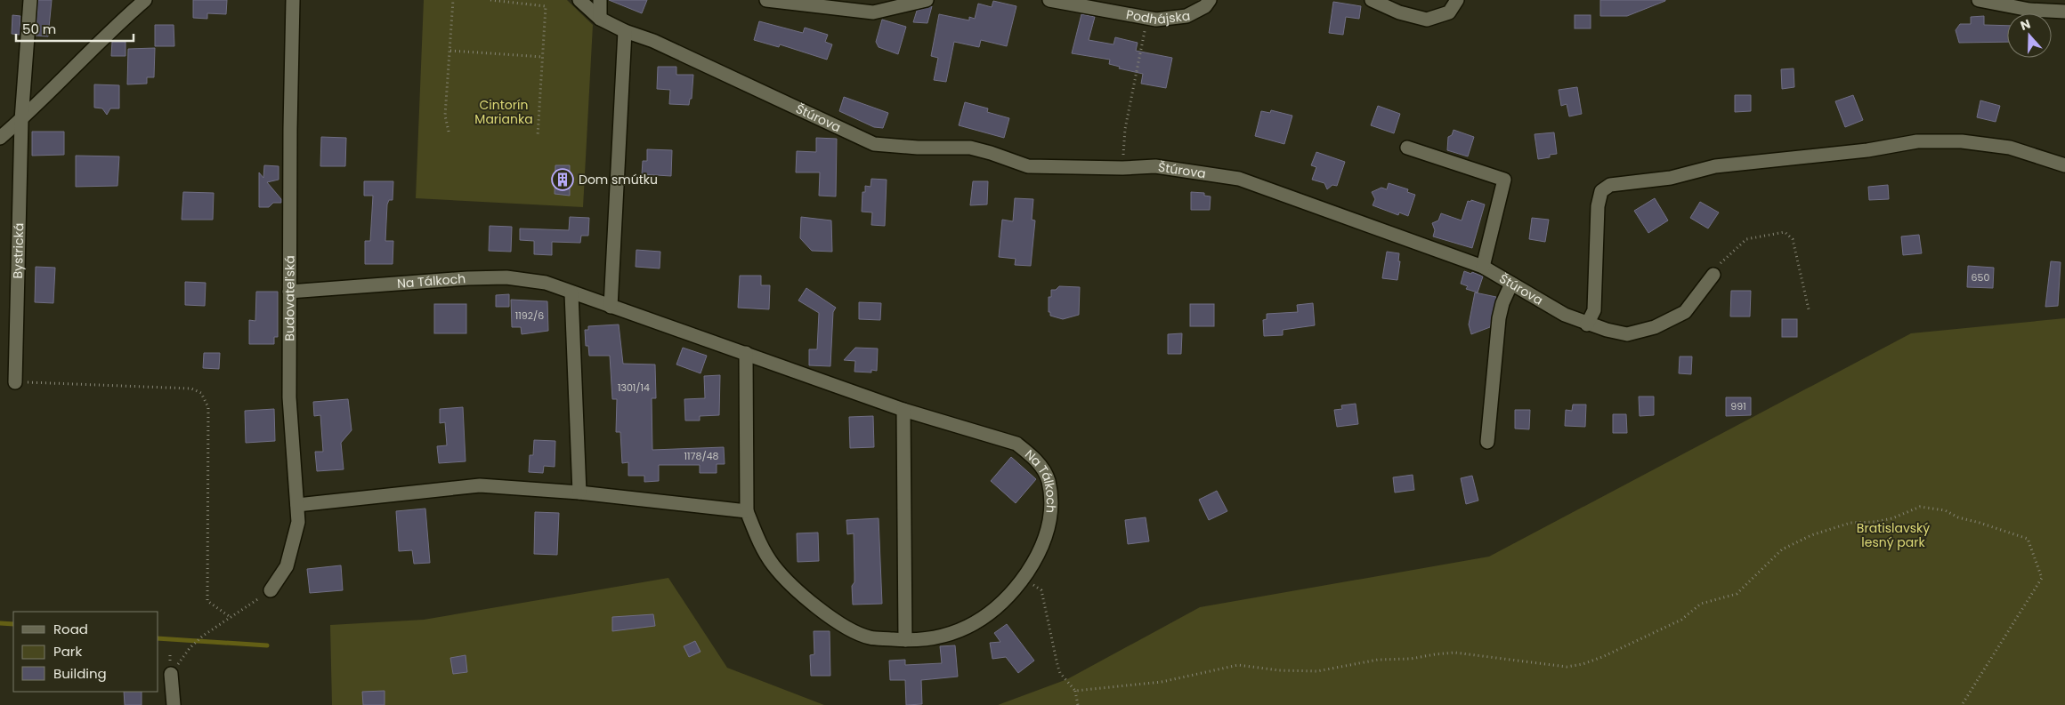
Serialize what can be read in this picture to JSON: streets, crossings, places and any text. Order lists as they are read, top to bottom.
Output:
{
  "streets": {
    "street": [
      "Podhájska",
      "Štúrova",
      "Bystrická",
      "Na Tálkoch",
      "Budovateľská"
    ]
  },
  "crossings": [
    ["Na Tálkoch", "Budovateľská"]
  ],
  "parks": ["Cintorín Marianka", "Bratislavský lesný park"],
  "places": {
    "building": ["Dom smútku"]
  },
  "house_numbers": [
    "650",
    "1192/6",
    "1301/14",
    "991",
    "1178/48"
  ],
  "legend": ["Road", "Park", "Building"],
  "scale_bar": "50 m",
  "north": "top"
}
